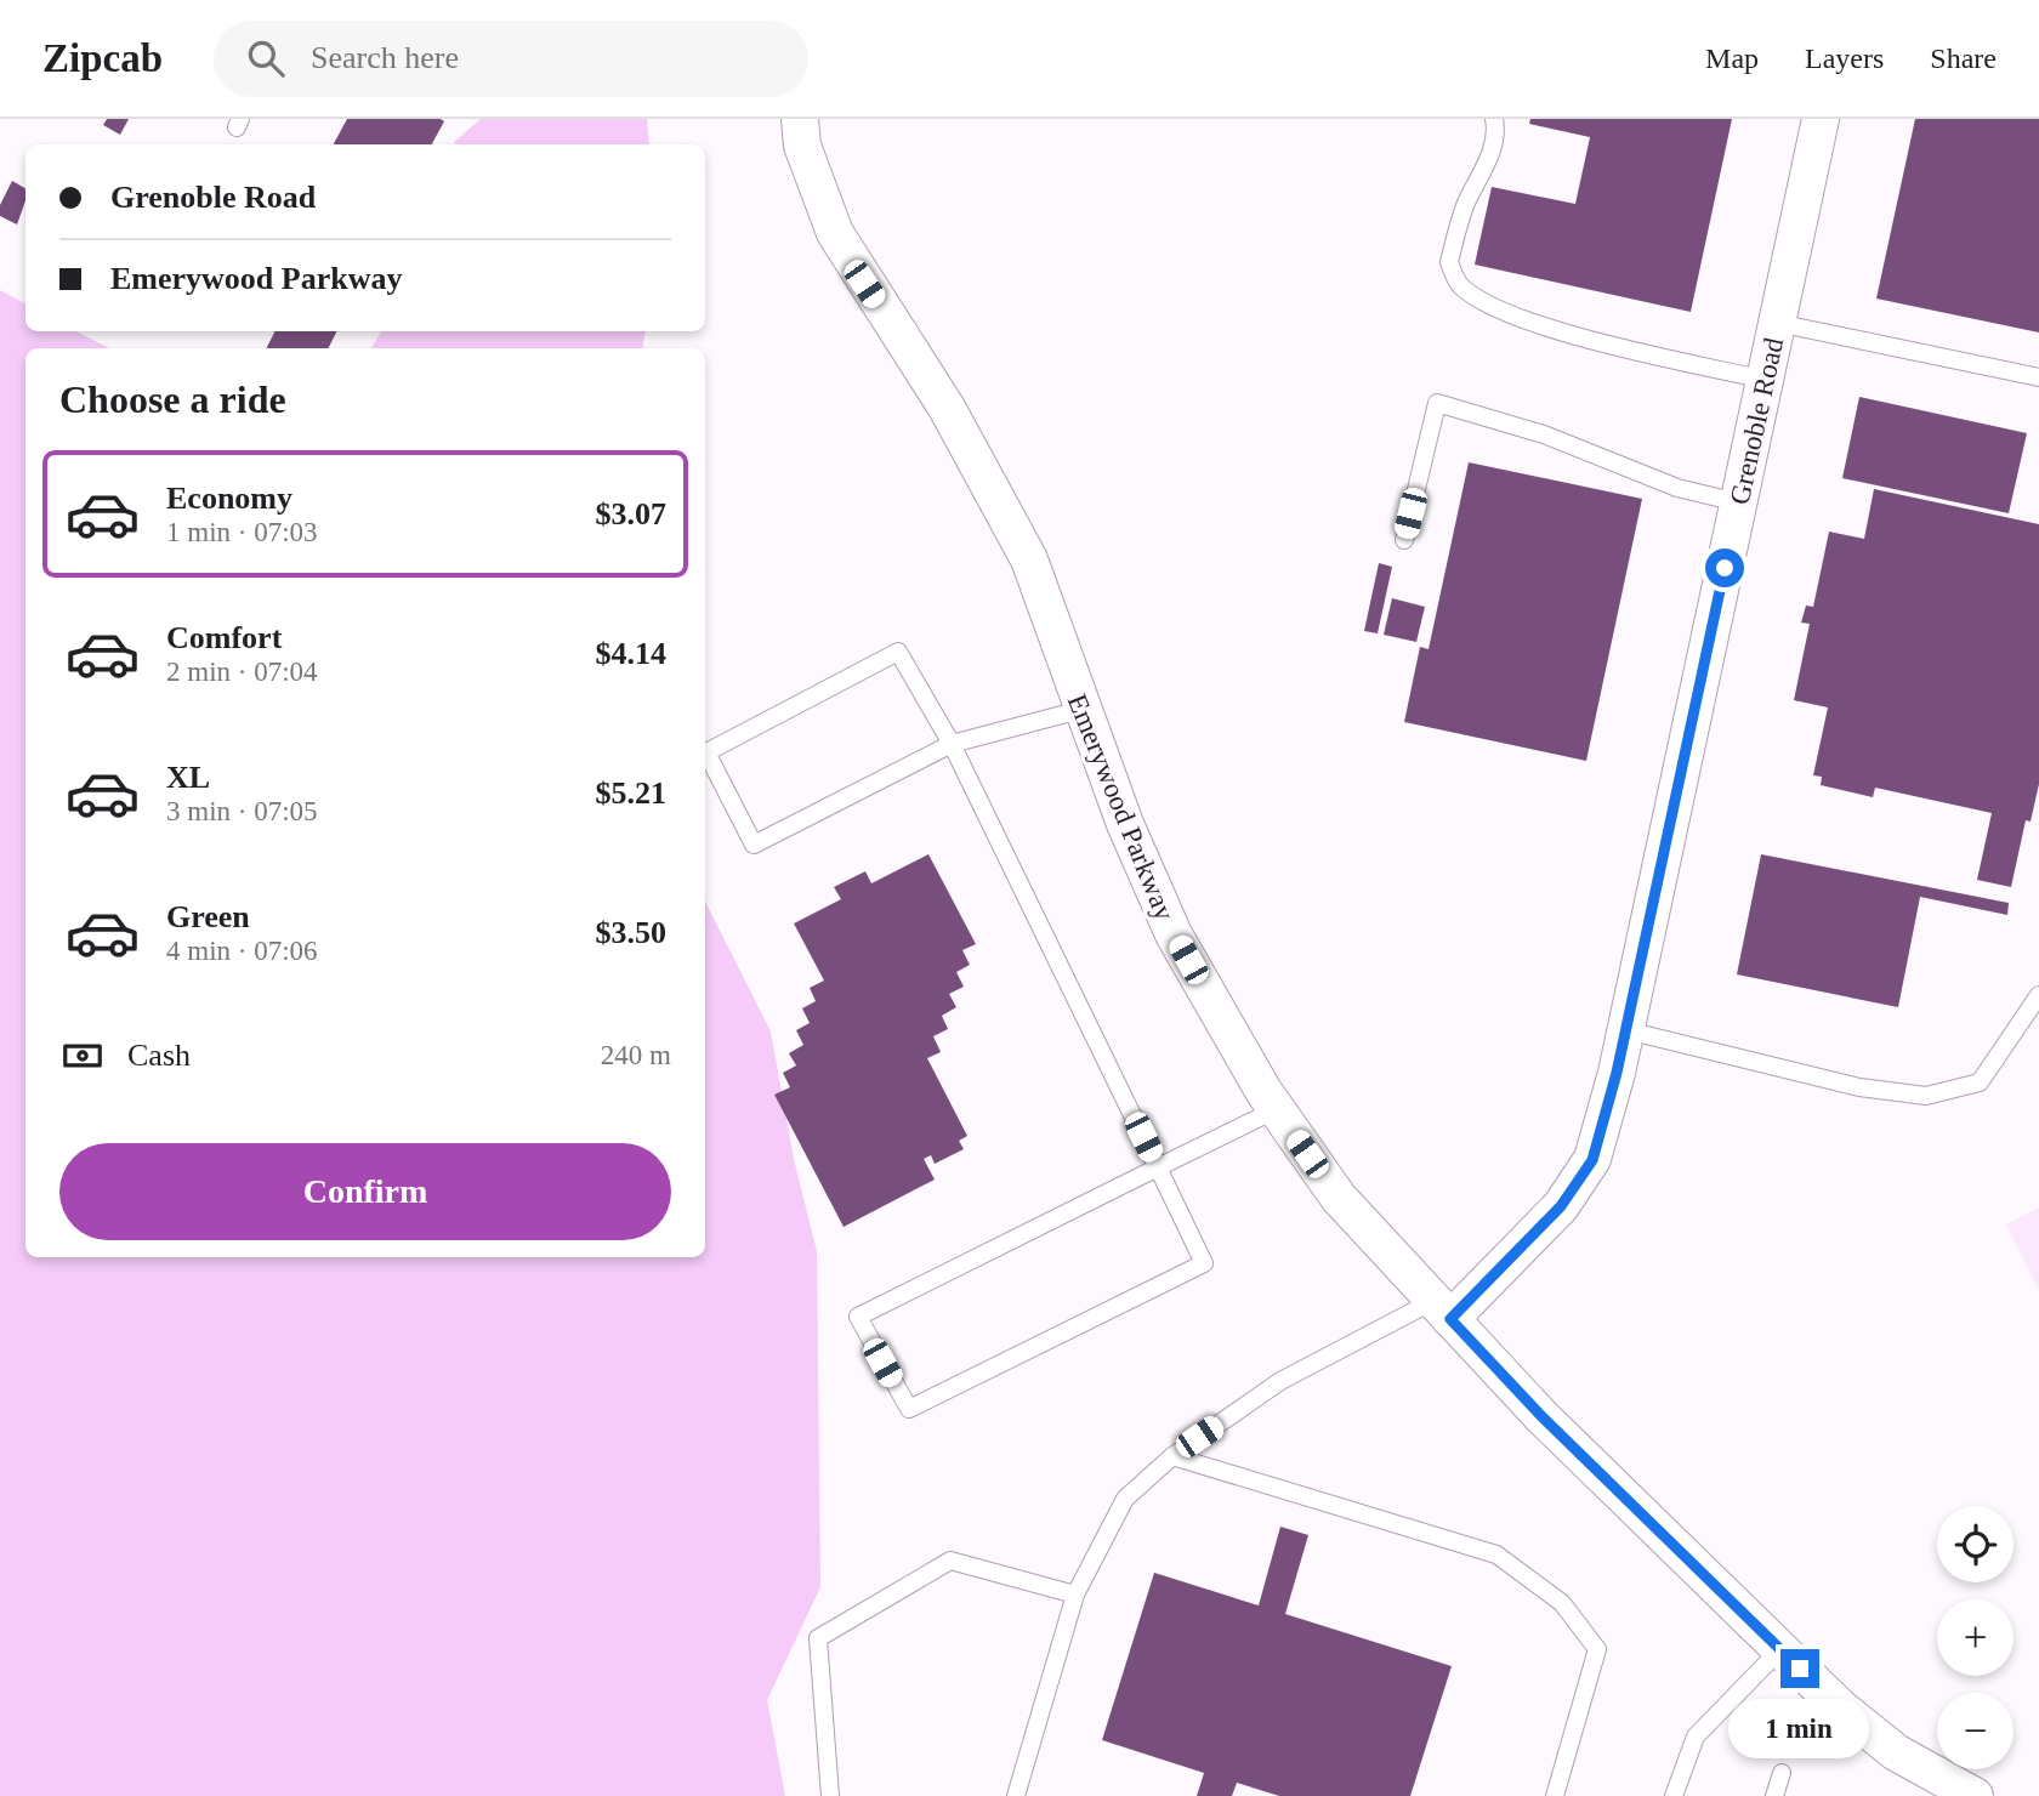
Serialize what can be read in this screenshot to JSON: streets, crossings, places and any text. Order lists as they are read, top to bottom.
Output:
{
  "streets": {
    "street": ["Grenoble Road", "Emerywood Parkway"]
  },
  "crossings": [
    ["Grenoble Road", "Emerywood Parkway"]
  ],
  "page": {
    "header": "Zipcab",
    "search": "Search here",
    "nav": ["Map", "Layers", "Share"],
    "banner": ["Grenoble Road", "Emerywood Parkway"],
    "heading": "Choose a ride",
    "list": [
      {
        "name": "Economy",
        "note": "1 min · 07:03",
        "value": "$3.07"
      },
      {
        "name": "Comfort",
        "note": "2 min · 07:04",
        "value": "$4.14"
      },
      {
        "name": "XL",
        "note": "3 min · 07:05",
        "value": "$5.21"
      },
      {
        "name": "Green",
        "note": "4 min · 07:06",
        "value": "$3.50"
      }
    ],
    "pay": ["Cash", "240 m"],
    "buttons": "Confirm",
    "map_buttons": ["+", "−"],
    "bubble": "1 min"
  }
}
